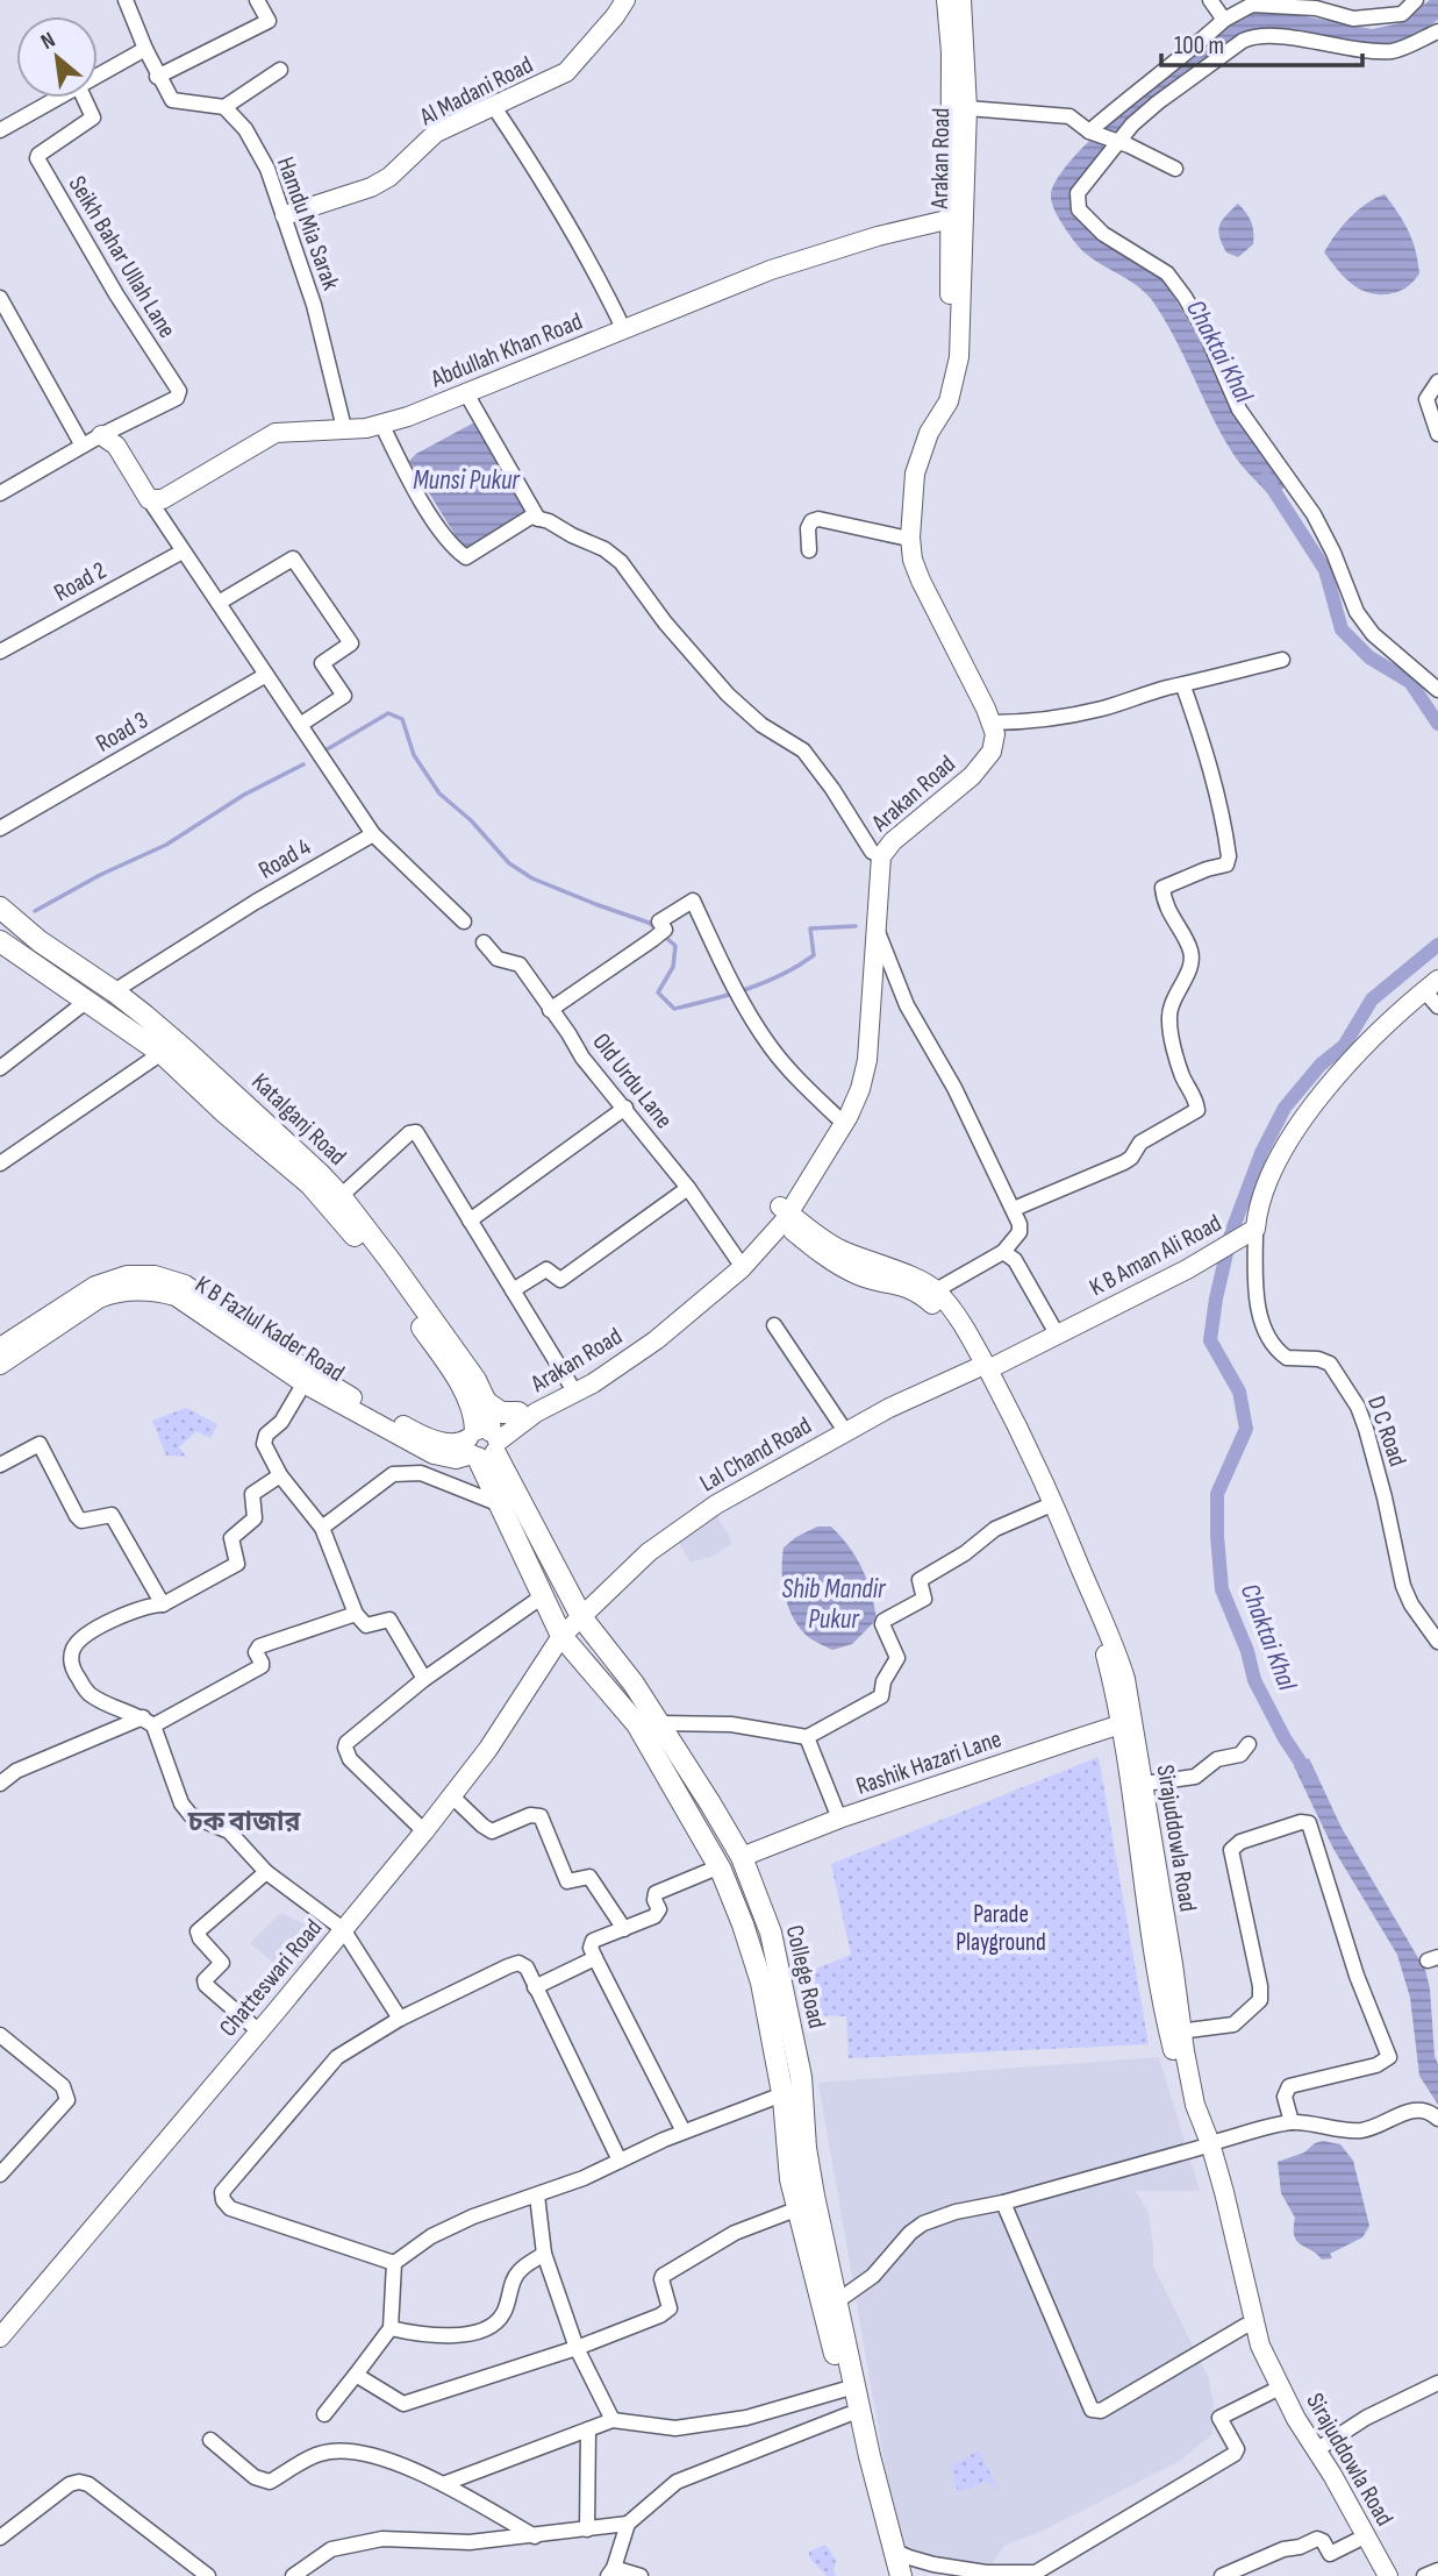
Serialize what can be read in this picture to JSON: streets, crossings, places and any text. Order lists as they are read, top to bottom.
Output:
{
  "streets": {
    "main road": [
      "Al Madani Road",
      "Arakan Road",
      "Abdullah Khan Road",
      "Katalganj Road",
      "K B Aman Ali Road",
      "K B Fazlul Kader Road",
      "Lal Chand Road",
      "Rashik Hazari Lane",
      "Sirajuddowla Road",
      "College Road",
      "Chatteswari Road"
    ],
    "street": [
      "Hamdu Mia Sarak",
      "Seikh Bahar Ullah Lane",
      "Road 2",
      "Road 3",
      "Road 4",
      "Old Urdu Lane",
      "D C Road"
    ]
  },
  "crossings": [
    ["Al Madani Road", "Hamdu Mia Sarak"],
    ["Arakan Road", "Abdullah Khan Road"],
    ["Arakan Road", "Old Urdu Lane"],
    ["Arakan Road", "Katalganj Road"],
    ["Arakan Road", "K B Fazlul Kader Road"],
    ["Arakan Road", "Sirajuddowla Road"],
    ["Arakan Road", "College Road"],
    ["Hamdu Mia Sarak", "Abdullah Khan Road"],
    ["Road 4", "Katalganj Road"],
    ["Katalganj Road", "K B Fazlul Kader Road"],
    ["Katalganj Road", "College Road"],
    ["K B Aman Ali Road", "D C Road"],
    ["K B Aman Ali Road", "Lal Chand Road"],
    ["K B Aman Ali Road", "Sirajuddowla Road"],
    ["K B Fazlul Kader Road", "College Road"],
    ["Lal Chand Road", "Sirajuddowla Road"],
    ["Lal Chand Road", "College Road"],
    ["Lal Chand Road", "Chatteswari Road"],
    ["Rashik Hazari Lane", "Sirajuddowla Road"],
    ["Rashik Hazari Lane", "College Road"],
    ["College Road", "Chatteswari Road"]
  ],
  "districts": ["চক বাজার"],
  "water": ["Chaktai Khal", "Munsi Pukur", "Shib Mandir Pukur"],
  "parks": ["Parade Playground"],
  "scale_bar": "100 m",
  "north": "top left"
}
